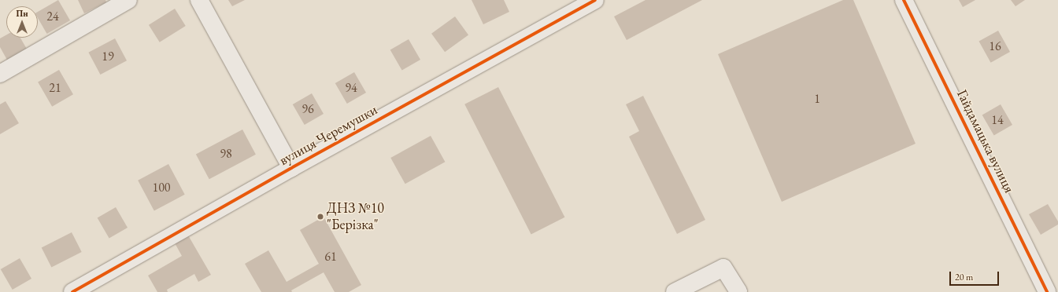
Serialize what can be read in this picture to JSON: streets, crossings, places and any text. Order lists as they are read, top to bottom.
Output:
{
  "streets": {
    "street": ["вулиця Черемушки", "Гайдамацька вулиця"]
  },
  "places": ["ДНЗ №10 \"Берізка\""],
  "house_numbers": [
    "24",
    "16",
    "19",
    "21",
    "94",
    "1",
    "96",
    "14",
    "98",
    "100",
    "61"
  ],
  "scale_bar": "20 m",
  "north": "top"
}
